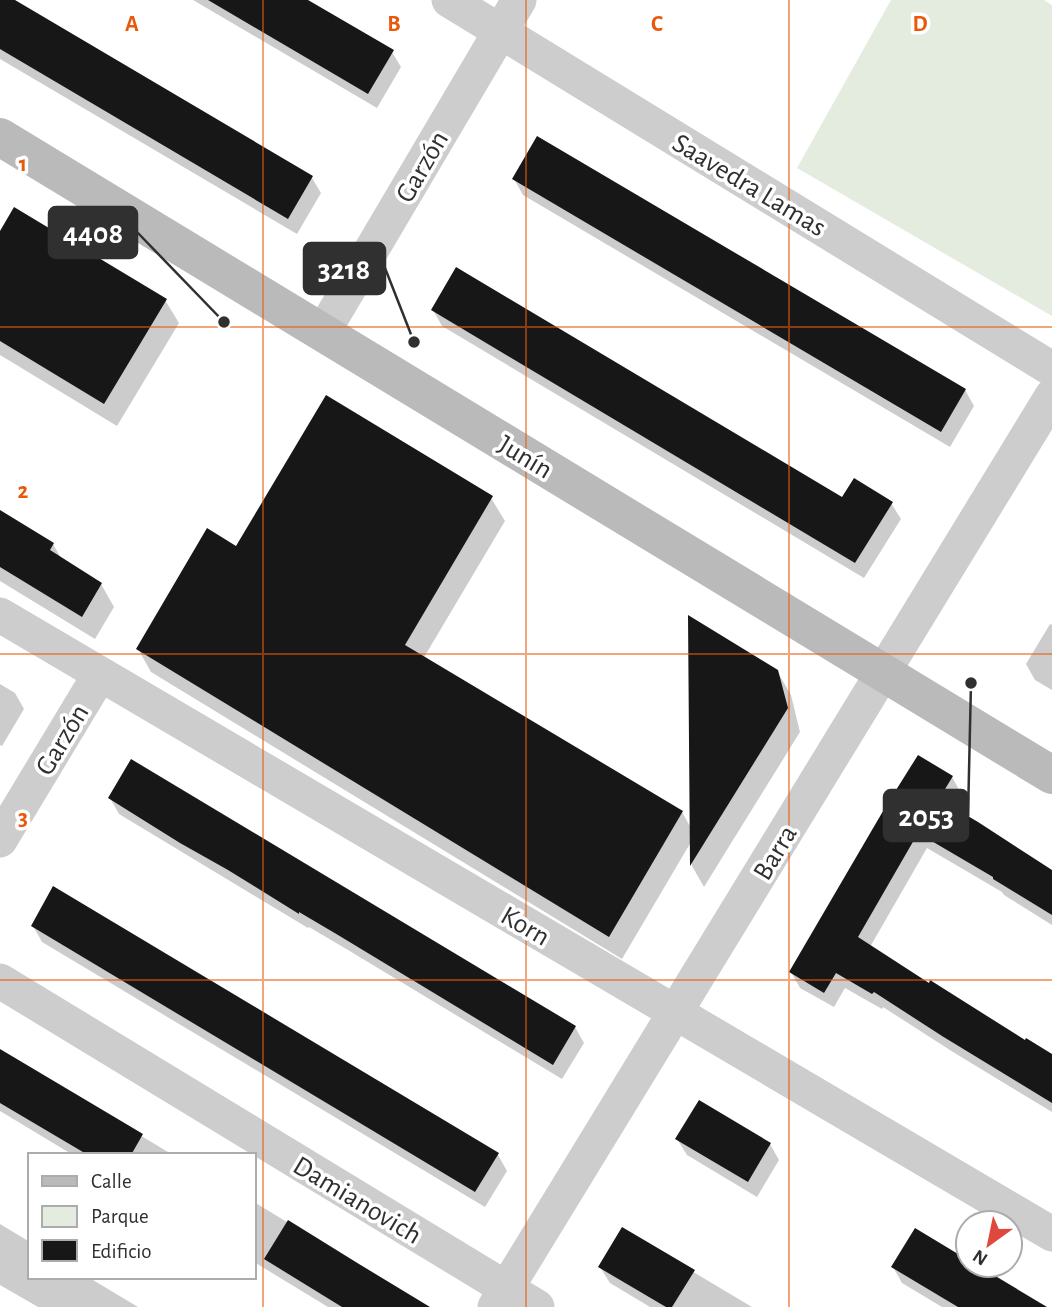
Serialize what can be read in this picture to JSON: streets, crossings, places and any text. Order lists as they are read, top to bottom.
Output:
{
  "streets": {
    "main road": ["Junín"],
    "street": [
      "Garzón",
      "Saavedra Lamas",
      "Barra",
      "Korn",
      "Damianovich"
    ]
  },
  "crossings": [
    ["Garzón", "Saavedra Lamas"],
    ["Garzón", "Junín"],
    ["Garzón", "Korn"],
    ["Junín", "Barra"],
    ["Barra", "Korn"],
    ["Barra", "Damianovich"]
  ],
  "places": ["4408", "3218", "2053"],
  "legend": ["Calle", "Parque", "Edificio"],
  "north": "bottom left",
  "grid": {
    "columns": [
      "A",
      "B",
      "C",
      "D"
    ],
    "rows": ["1", "2", "3"]
  }
}
